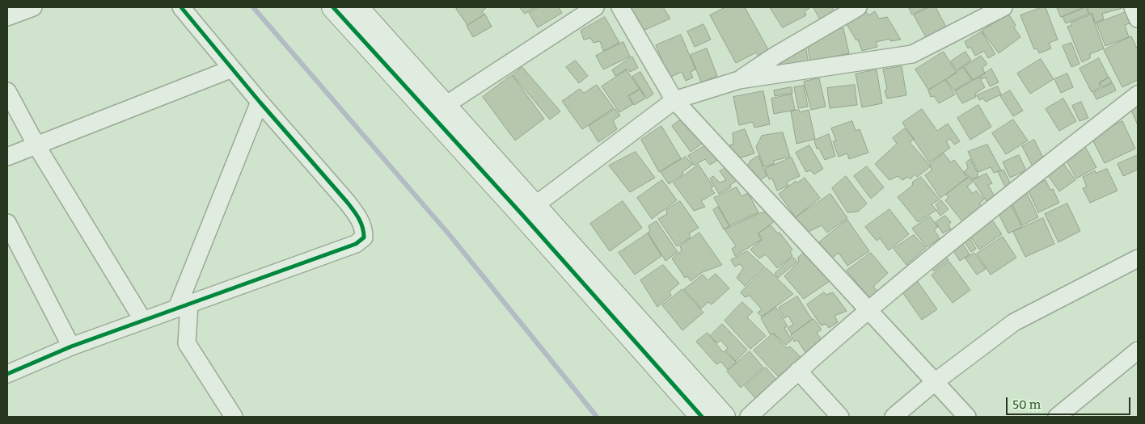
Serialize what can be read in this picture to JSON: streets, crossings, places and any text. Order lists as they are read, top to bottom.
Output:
{
  "scale_bar": "50 m"
}
